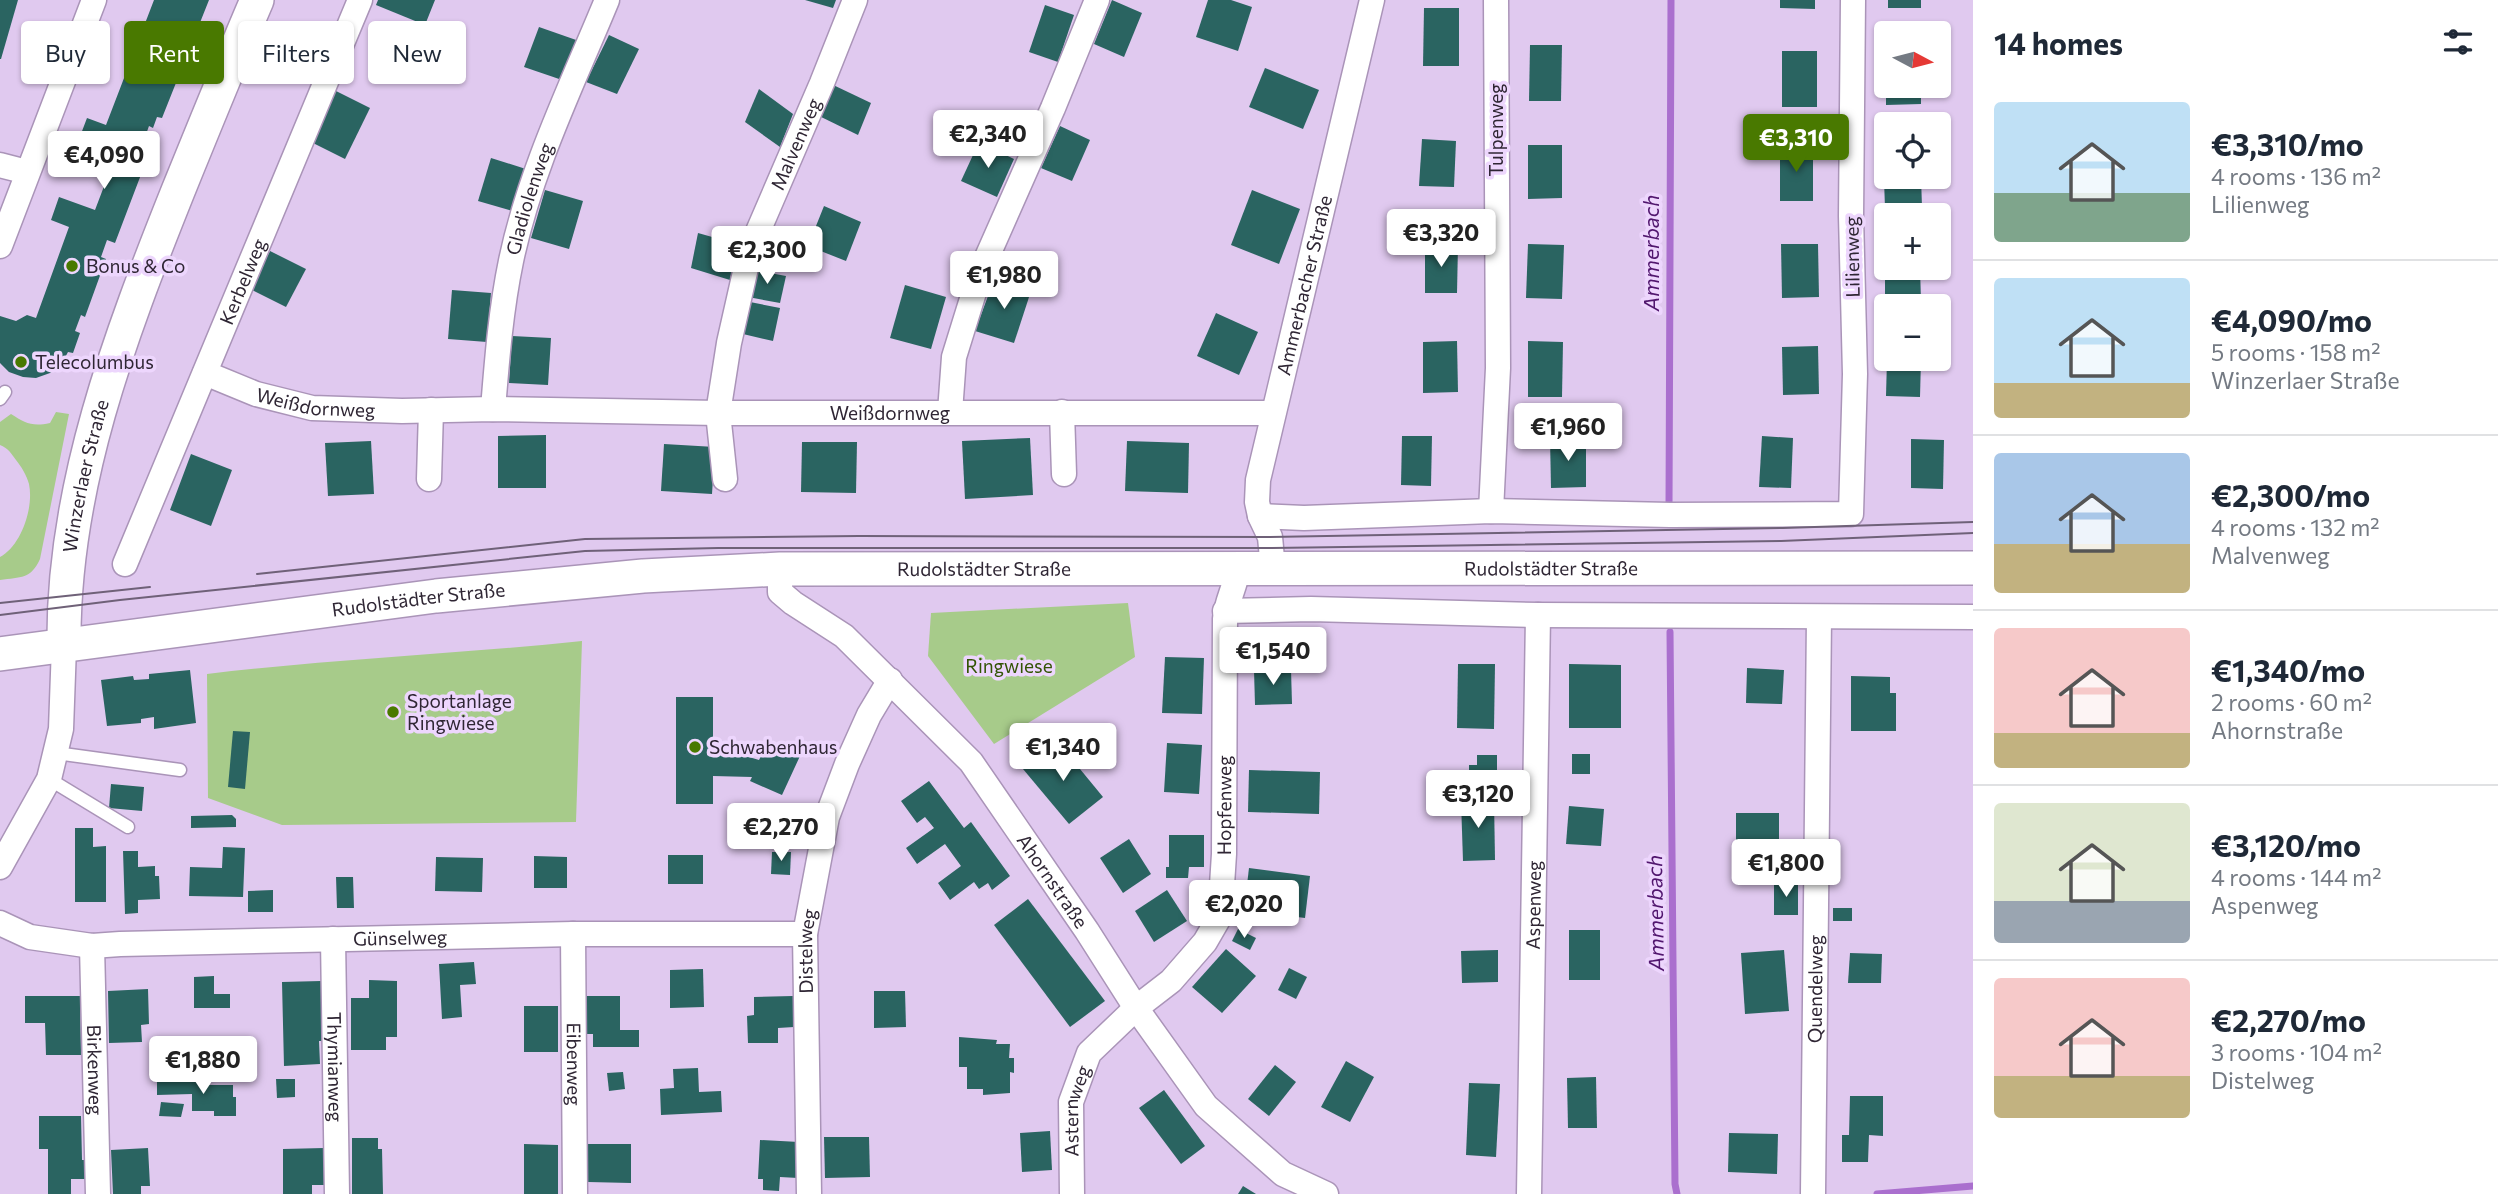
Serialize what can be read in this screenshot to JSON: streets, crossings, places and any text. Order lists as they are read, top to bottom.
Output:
{
  "streets": {
    "main road": ["Winzerlaer Straße", "Rudolstädter Straße"],
    "street": [
      "Tulpenweg",
      "Malvenweg",
      "Gladiolenweg",
      "Lilienweg",
      "Kerbelweg",
      "Ammerbacher Straße",
      "Weißdornweg",
      "Hopfenweg",
      "Ahornstraße",
      "Aspenweg",
      "Günselweg",
      "Distelweg",
      "Quendelweg",
      "Eibenweg",
      "Thymianweg",
      "Birkenweg",
      "Asternweg"
    ]
  },
  "crossings": [
    ["Tulpenweg", "Lilienweg"],
    ["Malvenweg", "Weißdornweg"],
    ["Gladiolenweg", "Weißdornweg"],
    ["Kerbelweg", "Weißdornweg"],
    ["Ammerbacher Straße", "Weißdornweg"],
    ["Ammerbacher Straße", "Rudolstädter Straße"],
    ["Winzerlaer Straße", "Rudolstädter Straße"],
    ["Rudolstädter Straße", "Hopfenweg"],
    ["Rudolstädter Straße", "Ahornstraße"],
    ["Hopfenweg", "Ahornstraße"],
    ["Hopfenweg", "Asternweg"],
    ["Ahornstraße", "Distelweg"],
    ["Ahornstraße", "Asternweg"],
    ["Günselweg", "Distelweg"],
    ["Günselweg", "Eibenweg"],
    ["Günselweg", "Thymianweg"],
    ["Günselweg", "Birkenweg"]
  ],
  "water": ["Ammerbach"],
  "parks": ["Ringwiese"],
  "places": [
    "Bonus & Co",
    "Telecolumbus",
    "Sportanlage Ringwiese",
    "Schwabenhaus"
  ],
  "north": "right",
  "page": {
    "heading": "14 homes",
    "map_buttons": ["+", "−"],
    "chip": [
      "Buy",
      "Rent",
      "Filters",
      "New"
    ],
    "list": [
      {
        "name": "€3,310/mo",
        "note": "4 rooms · 136 m² · Lilienweg"
      },
      {
        "name": "€4,090/mo",
        "note": "5 rooms · 158 m² · Winzerlaer Straße"
      },
      {
        "name": "€2,300/mo",
        "note": "4 rooms · 132 m² · Malvenweg"
      },
      {
        "name": "€1,340/mo",
        "note": "2 rooms · 60 m² · Ahornstraße"
      },
      {
        "name": "€3,120/mo",
        "note": "4 rooms · 144 m² · Aspenweg"
      },
      {
        "name": "€2,270/mo",
        "note": "3 rooms · 104 m² · Distelweg"
      }
    ],
    "price": [
      "€2,340",
      "€3,310",
      "€4,090",
      "€3,320",
      "€2,300",
      "€1,980",
      "€1,960",
      "€1,540",
      "€1,340",
      "€3,120",
      "€2,270",
      "€1,800",
      "€2,020",
      "€1,880"
    ]
  }
}
